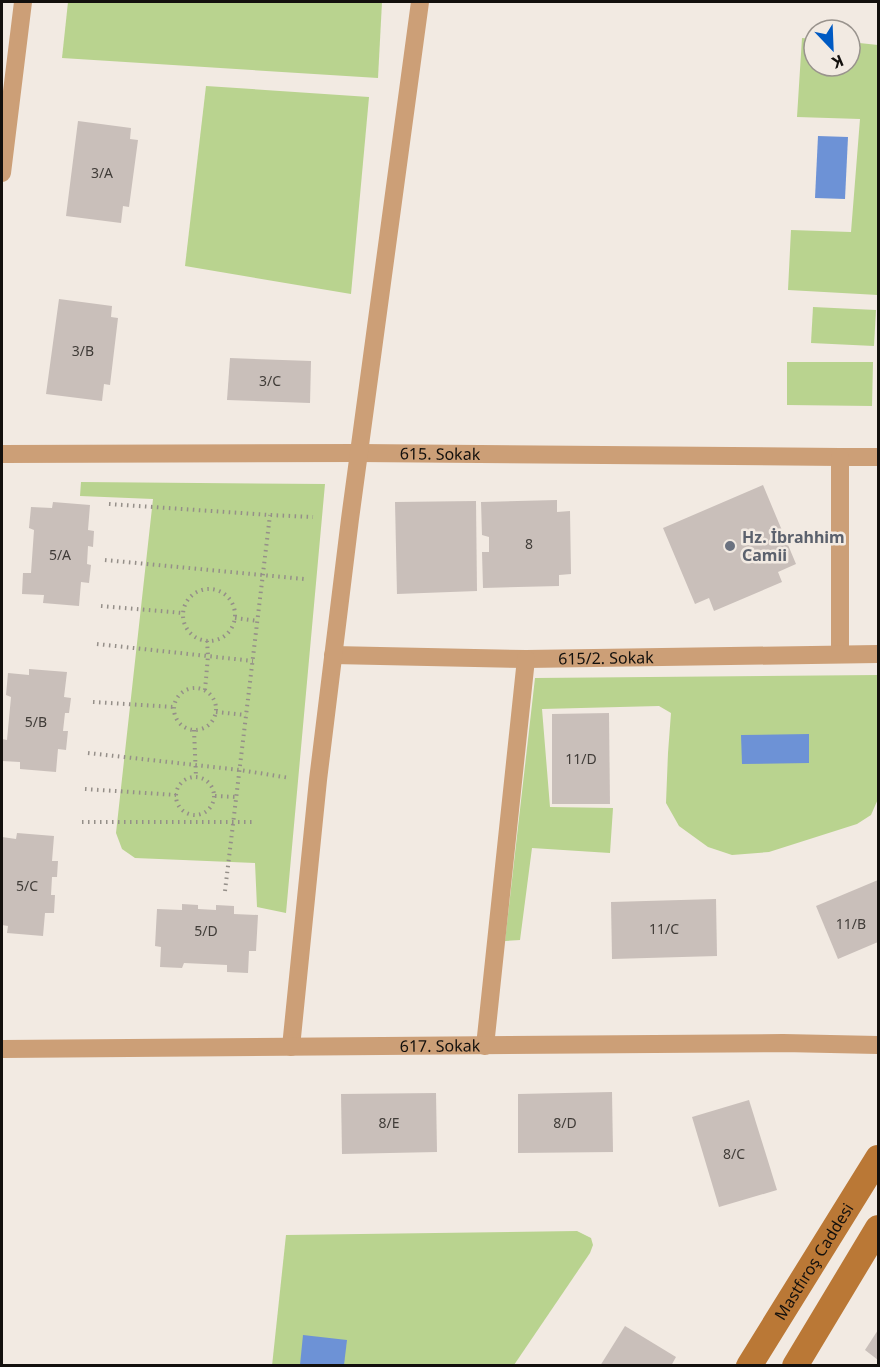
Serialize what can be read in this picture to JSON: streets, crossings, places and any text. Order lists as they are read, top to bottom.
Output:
{
  "streets": {
    "main road": ["Mastfıroş Caddesi"],
    "street": ["615. Sokak", "615/2. Sokak", "617. Sokak"]
  },
  "places": ["Hz. İbrahhim Camii"],
  "house_numbers": [
    "3/A",
    "3/B",
    "3/C",
    "8",
    "5/A",
    "5/B",
    "11/D",
    "5/C",
    "11/B",
    "11/C",
    "5/D",
    "8/E",
    "8/D",
    "8/C"
  ],
  "north": "bottom right"
}
